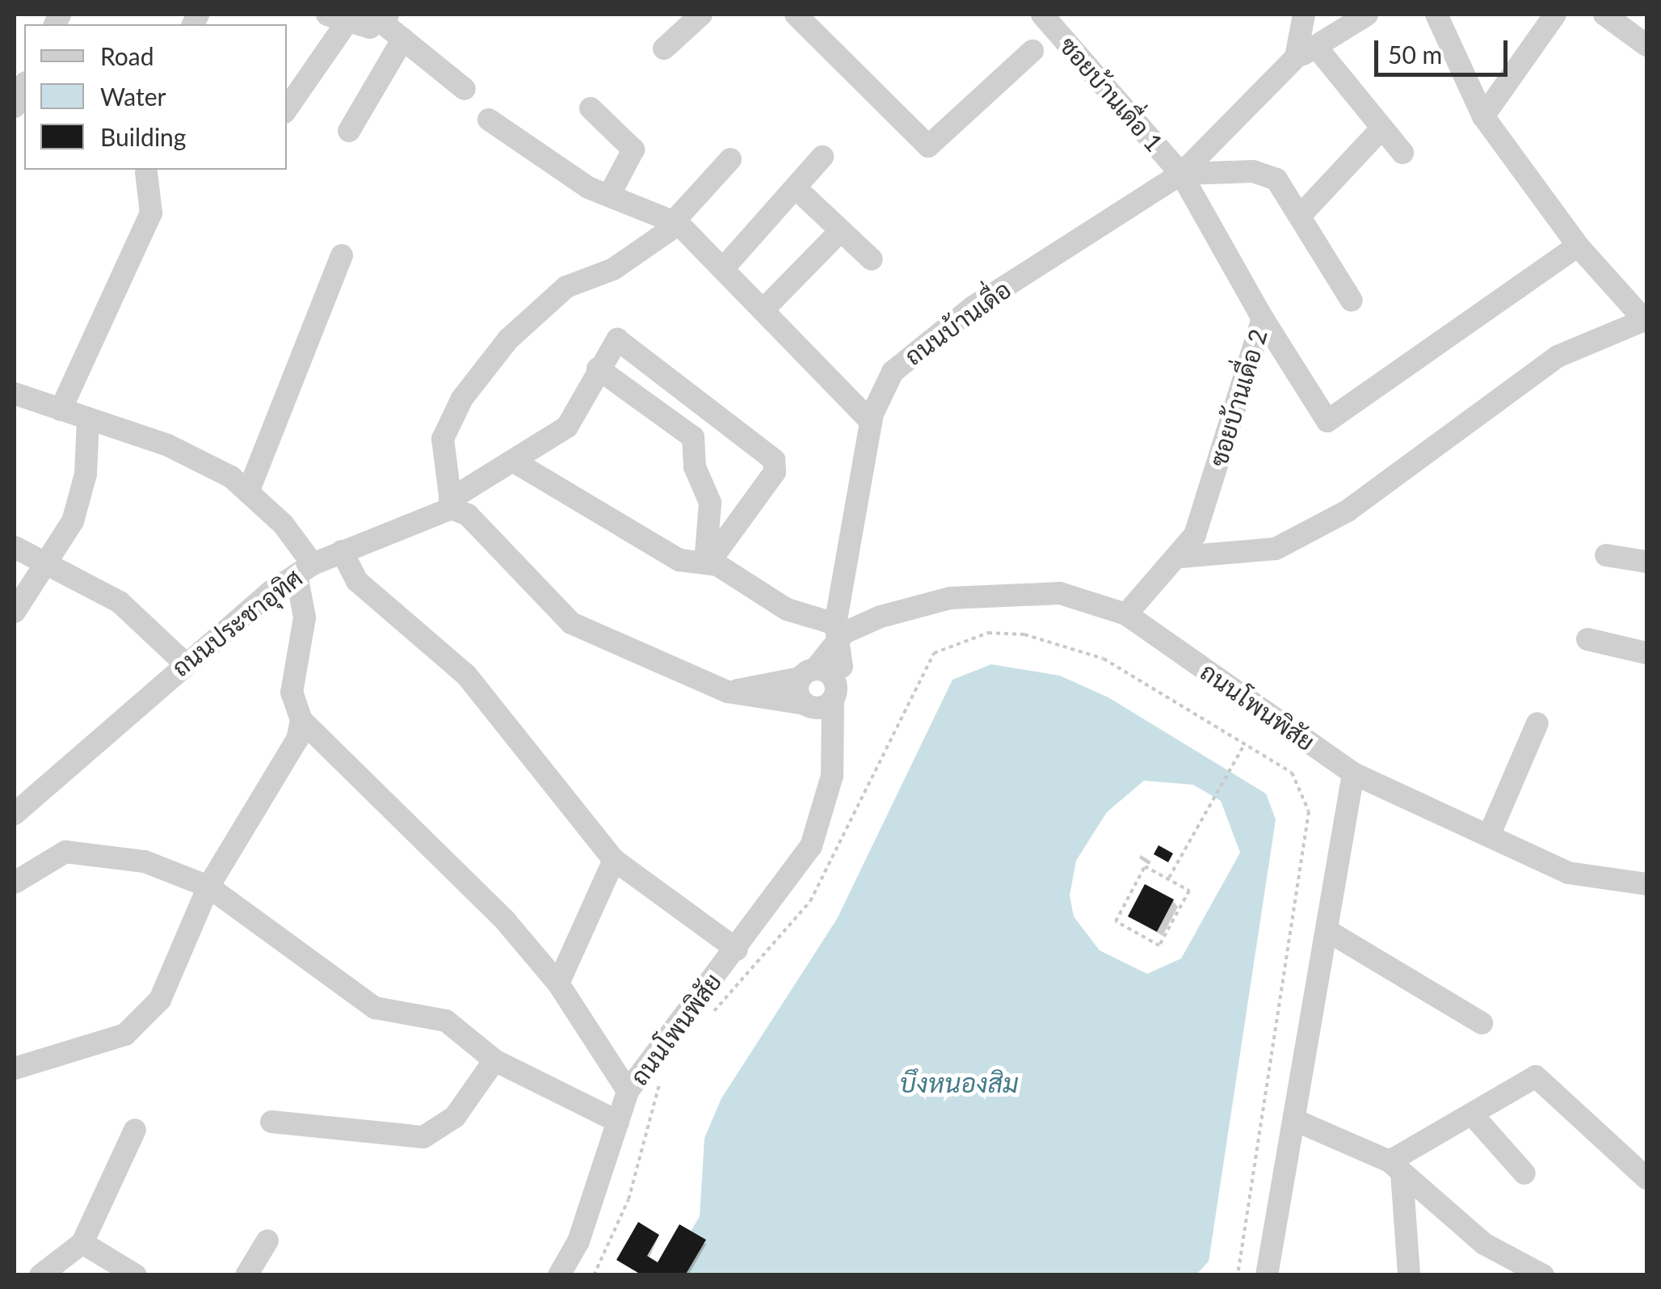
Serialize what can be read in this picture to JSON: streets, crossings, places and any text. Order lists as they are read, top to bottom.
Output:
{
  "streets": {
    "street": [
      "ซอยบ้านเดื่อ 1",
      "ถนนบ้านเดื่อ",
      "ซอยบ้านเดื่อ 2",
      "ถนนประชาอุทิศ",
      "ถนนโพนพิสัย"
    ]
  },
  "crossings": [
    ["ซอยบ้านเดื่อ 1", "ถนนบ้านเดื่อ"],
    ["ซอยบ้านเดื่อ 1", "ซอยบ้านเดื่อ 2"],
    ["ถนนบ้านเดื่อ", "ซอยบ้านเดื่อ 2"],
    ["ถนนบ้านเดื่อ", "ถนนโพนพิสัย"],
    ["ซอยบ้านเดื่อ 2", "ถนนโพนพิสัย"]
  ],
  "water": ["บึงหนองสิม"],
  "legend": ["Road", "Water", "Building"],
  "scale_bar": "50 m"
}
